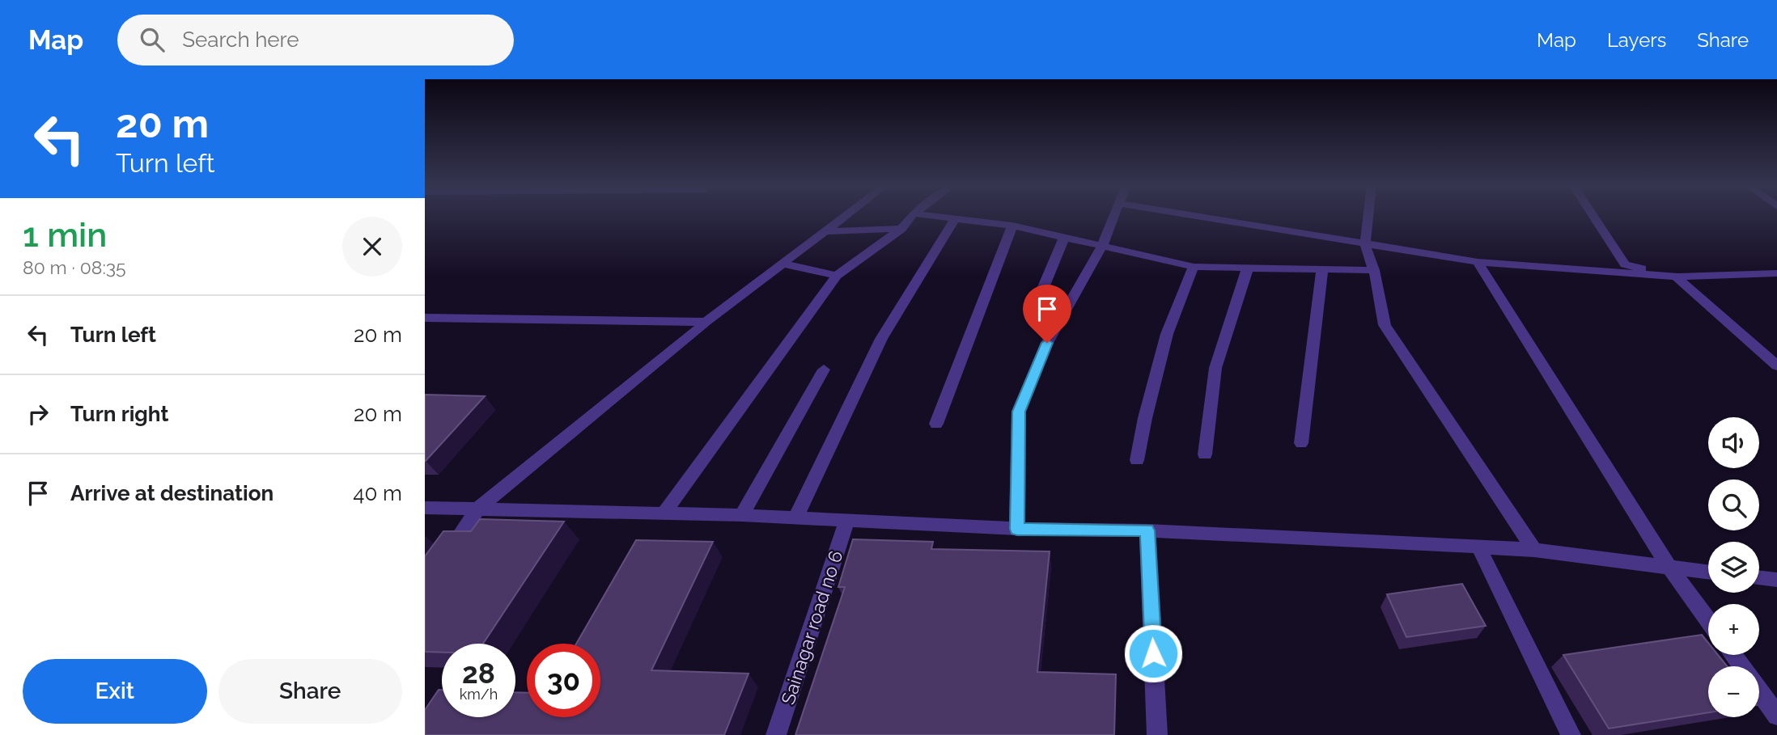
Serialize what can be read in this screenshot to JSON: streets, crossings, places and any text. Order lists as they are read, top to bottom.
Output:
{
  "streets": {
    "street": ["Sainagar road no 6"]
  },
  "page": {
    "header": "Map",
    "search": "Search here",
    "nav": ["Map", "Layers", "Share"],
    "turn": ["20 m", "Turn left"],
    "heading": ["1 min", "80 m · 08:35"],
    "list": [
      {
        "name": "Turn left",
        "value": "20 m"
      },
      {
        "name": "Turn right",
        "value": "20 m"
      },
      {
        "name": "Arrive at destination",
        "value": "40 m"
      }
    ],
    "map_buttons": ["+", "−"],
    "speed": "28 km/h",
    "limit": "30",
    "buttons": ["Exit", "Share"]
  }
}
